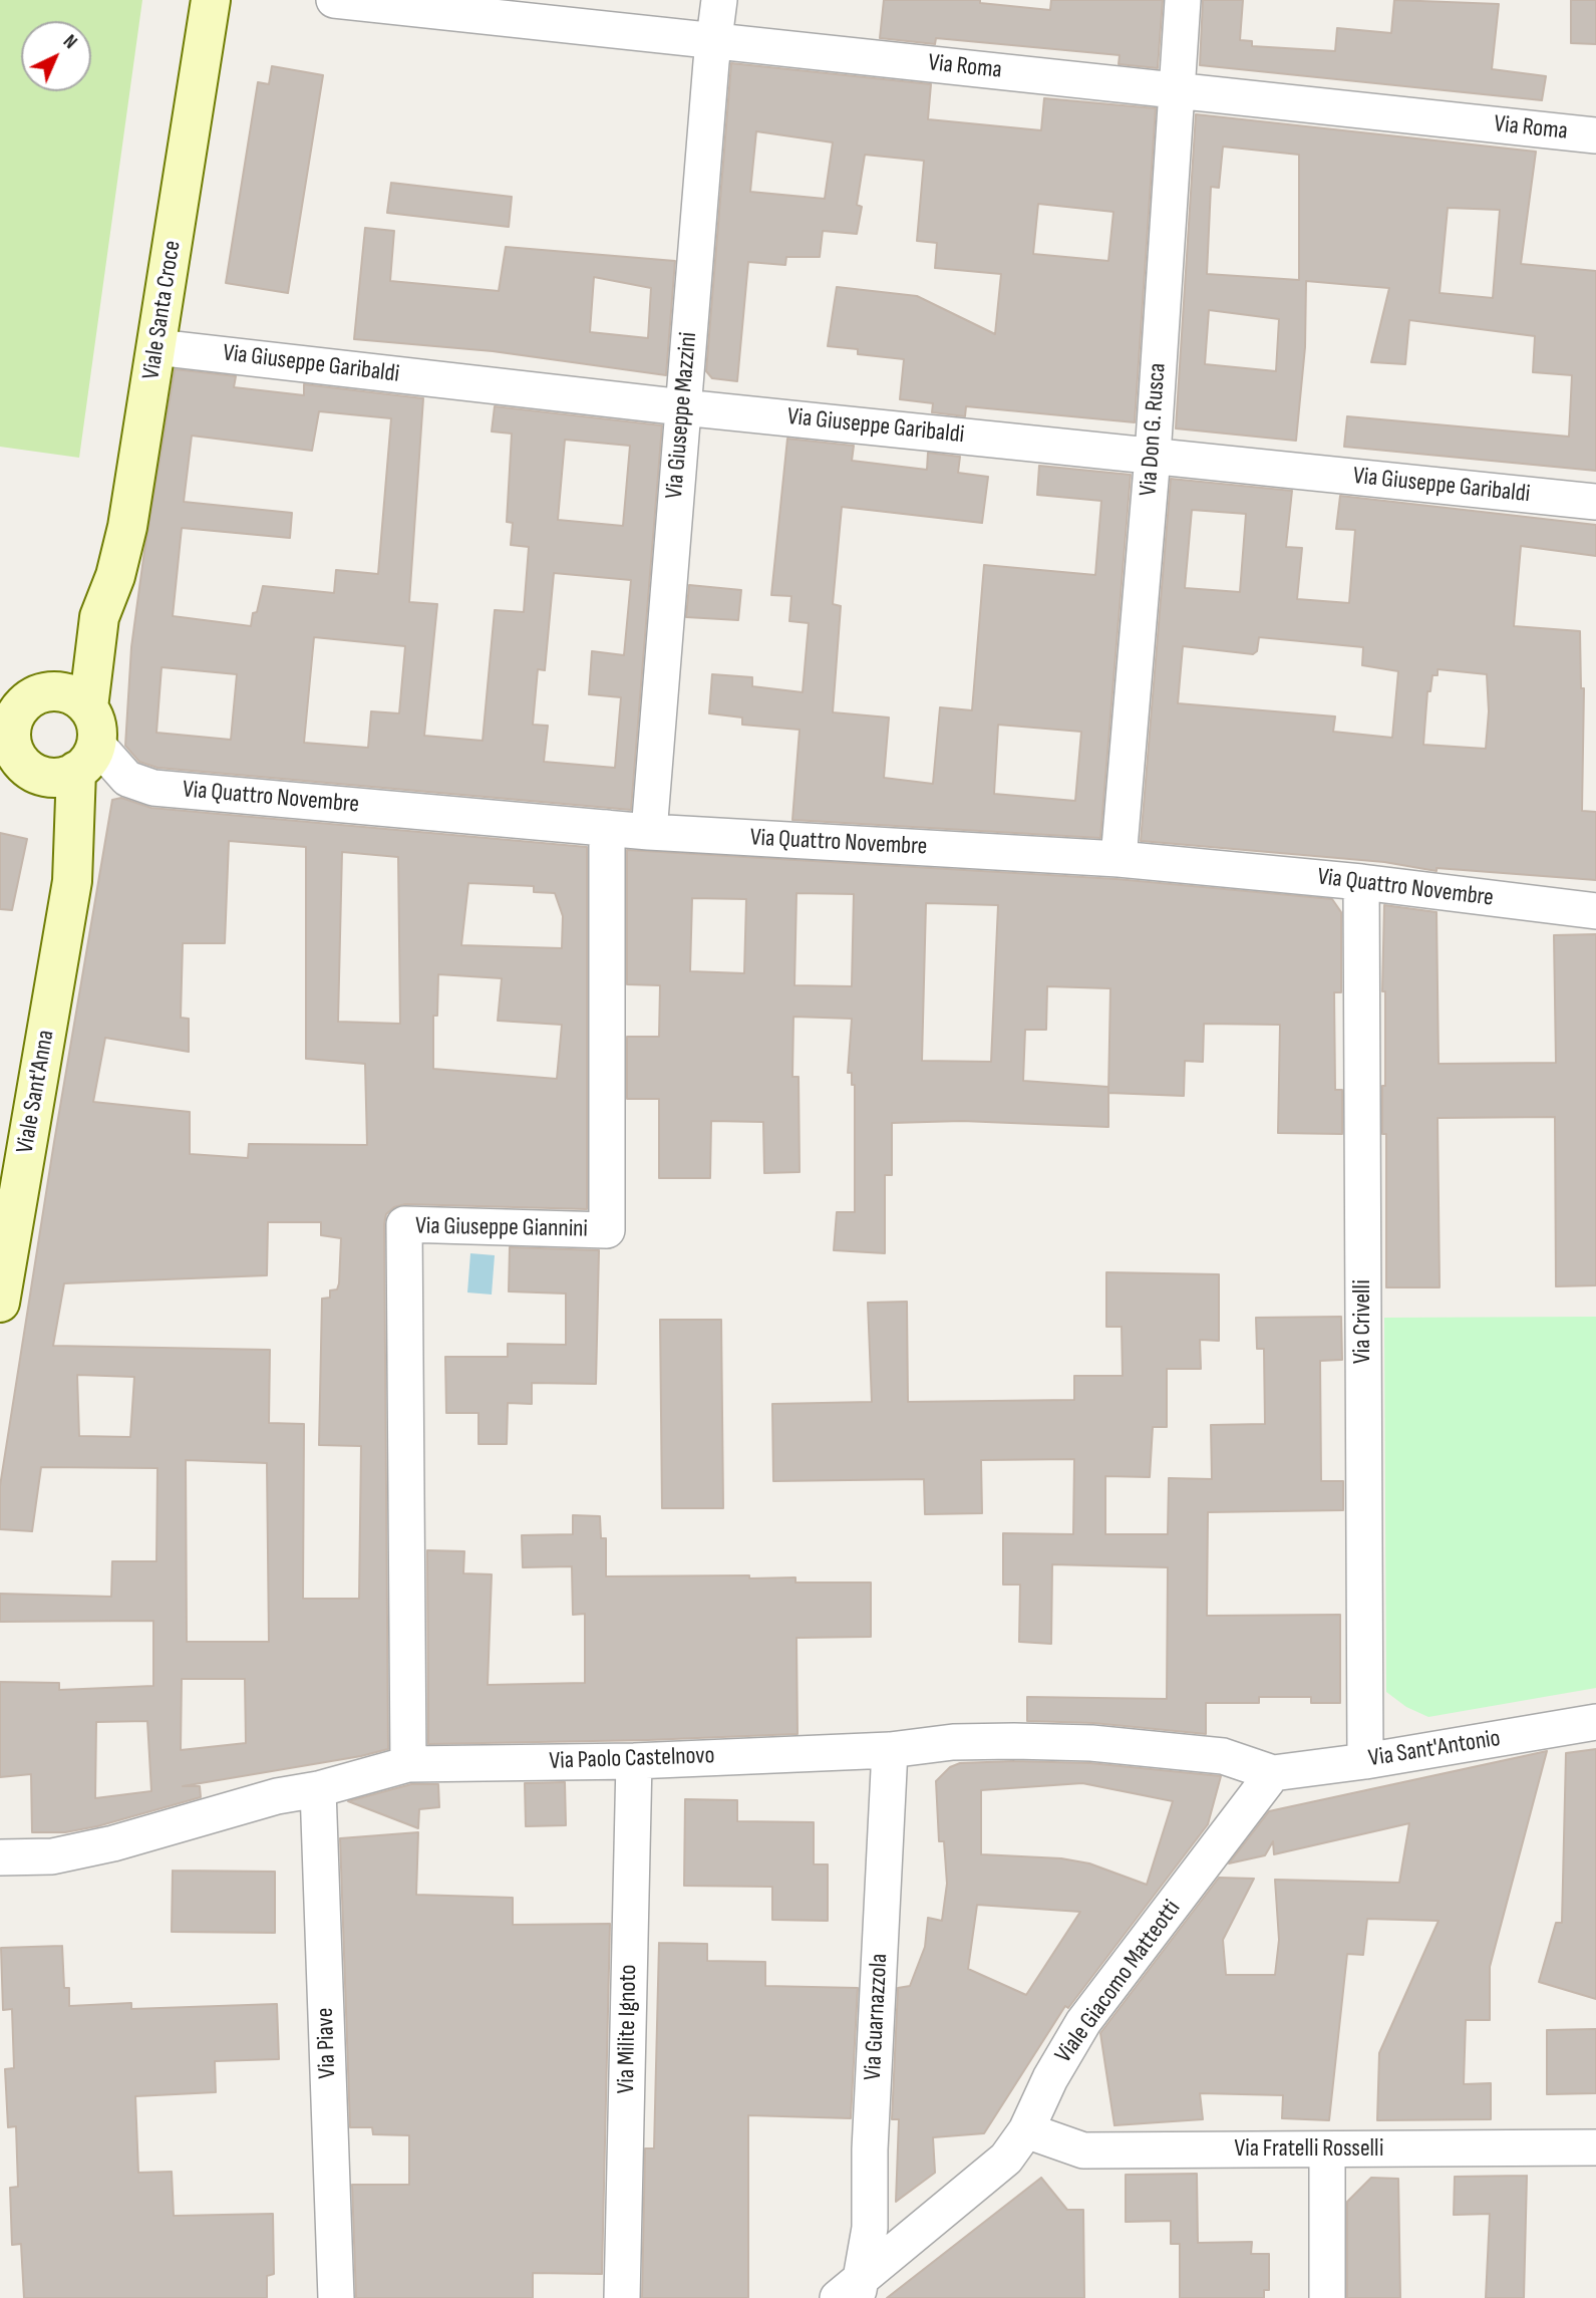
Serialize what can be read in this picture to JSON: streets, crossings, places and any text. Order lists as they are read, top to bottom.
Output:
{
  "streets": {
    "street": [
      "Via Roma",
      "Viale Santa Croce",
      "Via Giuseppe Garibaldi",
      "Via Giuseppe Mazzini",
      "Via Don G. Rusca",
      "Via Quattro Novembre",
      "Viale Sant'Anna",
      "Via Giuseppe Giannini",
      "Via Crivelli",
      "Via Sant'Antonio",
      "Via Paolo Castelnovo",
      "Viale Giacomo Matteotti",
      "Via Guarnazzola",
      "Via Milite Ignoto",
      "Via Piave",
      "Via Fratelli Rosselli"
    ]
  },
  "crossings": [
    ["Via Roma", "Via Giuseppe Mazzini"],
    ["Via Roma", "Via Don G. Rusca"],
    ["Viale Santa Croce", "Via Giuseppe Garibaldi"],
    ["Viale Santa Croce", "Via Quattro Novembre"],
    ["Viale Santa Croce", "Viale Sant'Anna"],
    ["Via Giuseppe Garibaldi", "Via Giuseppe Mazzini"],
    ["Via Giuseppe Garibaldi", "Via Don G. Rusca"],
    ["Via Giuseppe Mazzini", "Via Quattro Novembre"],
    ["Via Don G. Rusca", "Via Quattro Novembre"],
    ["Via Quattro Novembre", "Viale Sant'Anna"],
    ["Via Quattro Novembre", "Via Giuseppe Giannini"],
    ["Via Quattro Novembre", "Via Crivelli"],
    ["Via Giuseppe Giannini", "Via Paolo Castelnovo"],
    ["Via Crivelli", "Via Sant'Antonio"],
    ["Via Sant'Antonio", "Via Paolo Castelnovo"],
    ["Via Sant'Antonio", "Viale Giacomo Matteotti"],
    ["Via Paolo Castelnovo", "Viale Giacomo Matteotti"],
    ["Via Paolo Castelnovo", "Via Guarnazzola"],
    ["Via Paolo Castelnovo", "Via Milite Ignoto"],
    ["Via Paolo Castelnovo", "Via Piave"],
    ["Viale Giacomo Matteotti", "Via Guarnazzola"],
    ["Viale Giacomo Matteotti", "Via Fratelli Rosselli"]
  ],
  "north": "top right"
}
